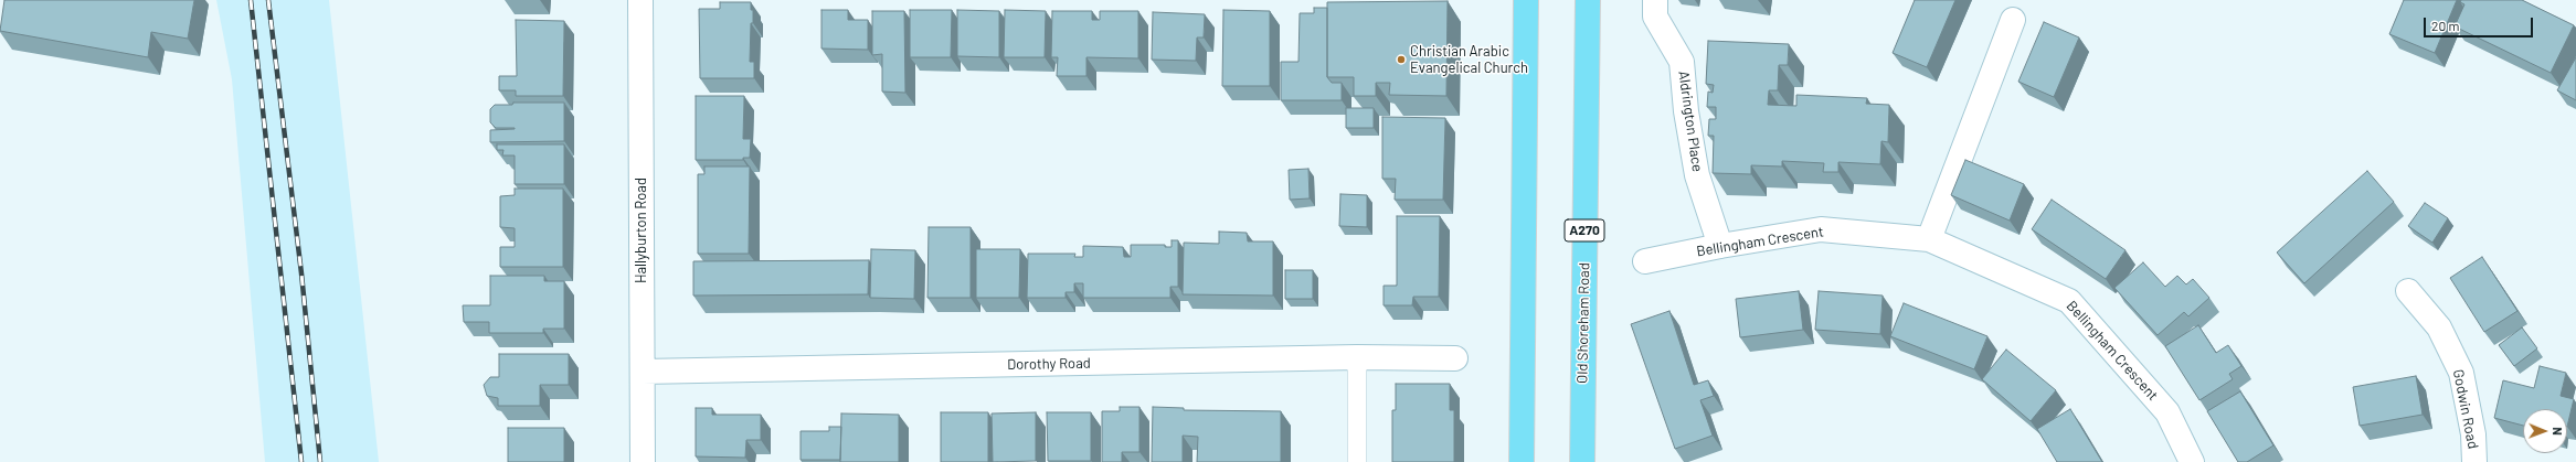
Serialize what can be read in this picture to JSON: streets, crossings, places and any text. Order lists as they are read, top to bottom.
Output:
{
  "streets": {
    "main road": ["A270", "Old Shoreham Road"],
    "street": [
      "Aldrington Place",
      "Hallyburton Road",
      "Bellingham Crescent",
      "Dorothy Road",
      "Godwin Road"
    ]
  },
  "crossings": [
    ["Aldrington Place", "Bellingham Crescent"],
    ["Hallyburton Road", "Dorothy Road"]
  ],
  "places": ["Christian Arabic Evangelical Church"],
  "scale_bar": "20 m",
  "north": "right"
}
